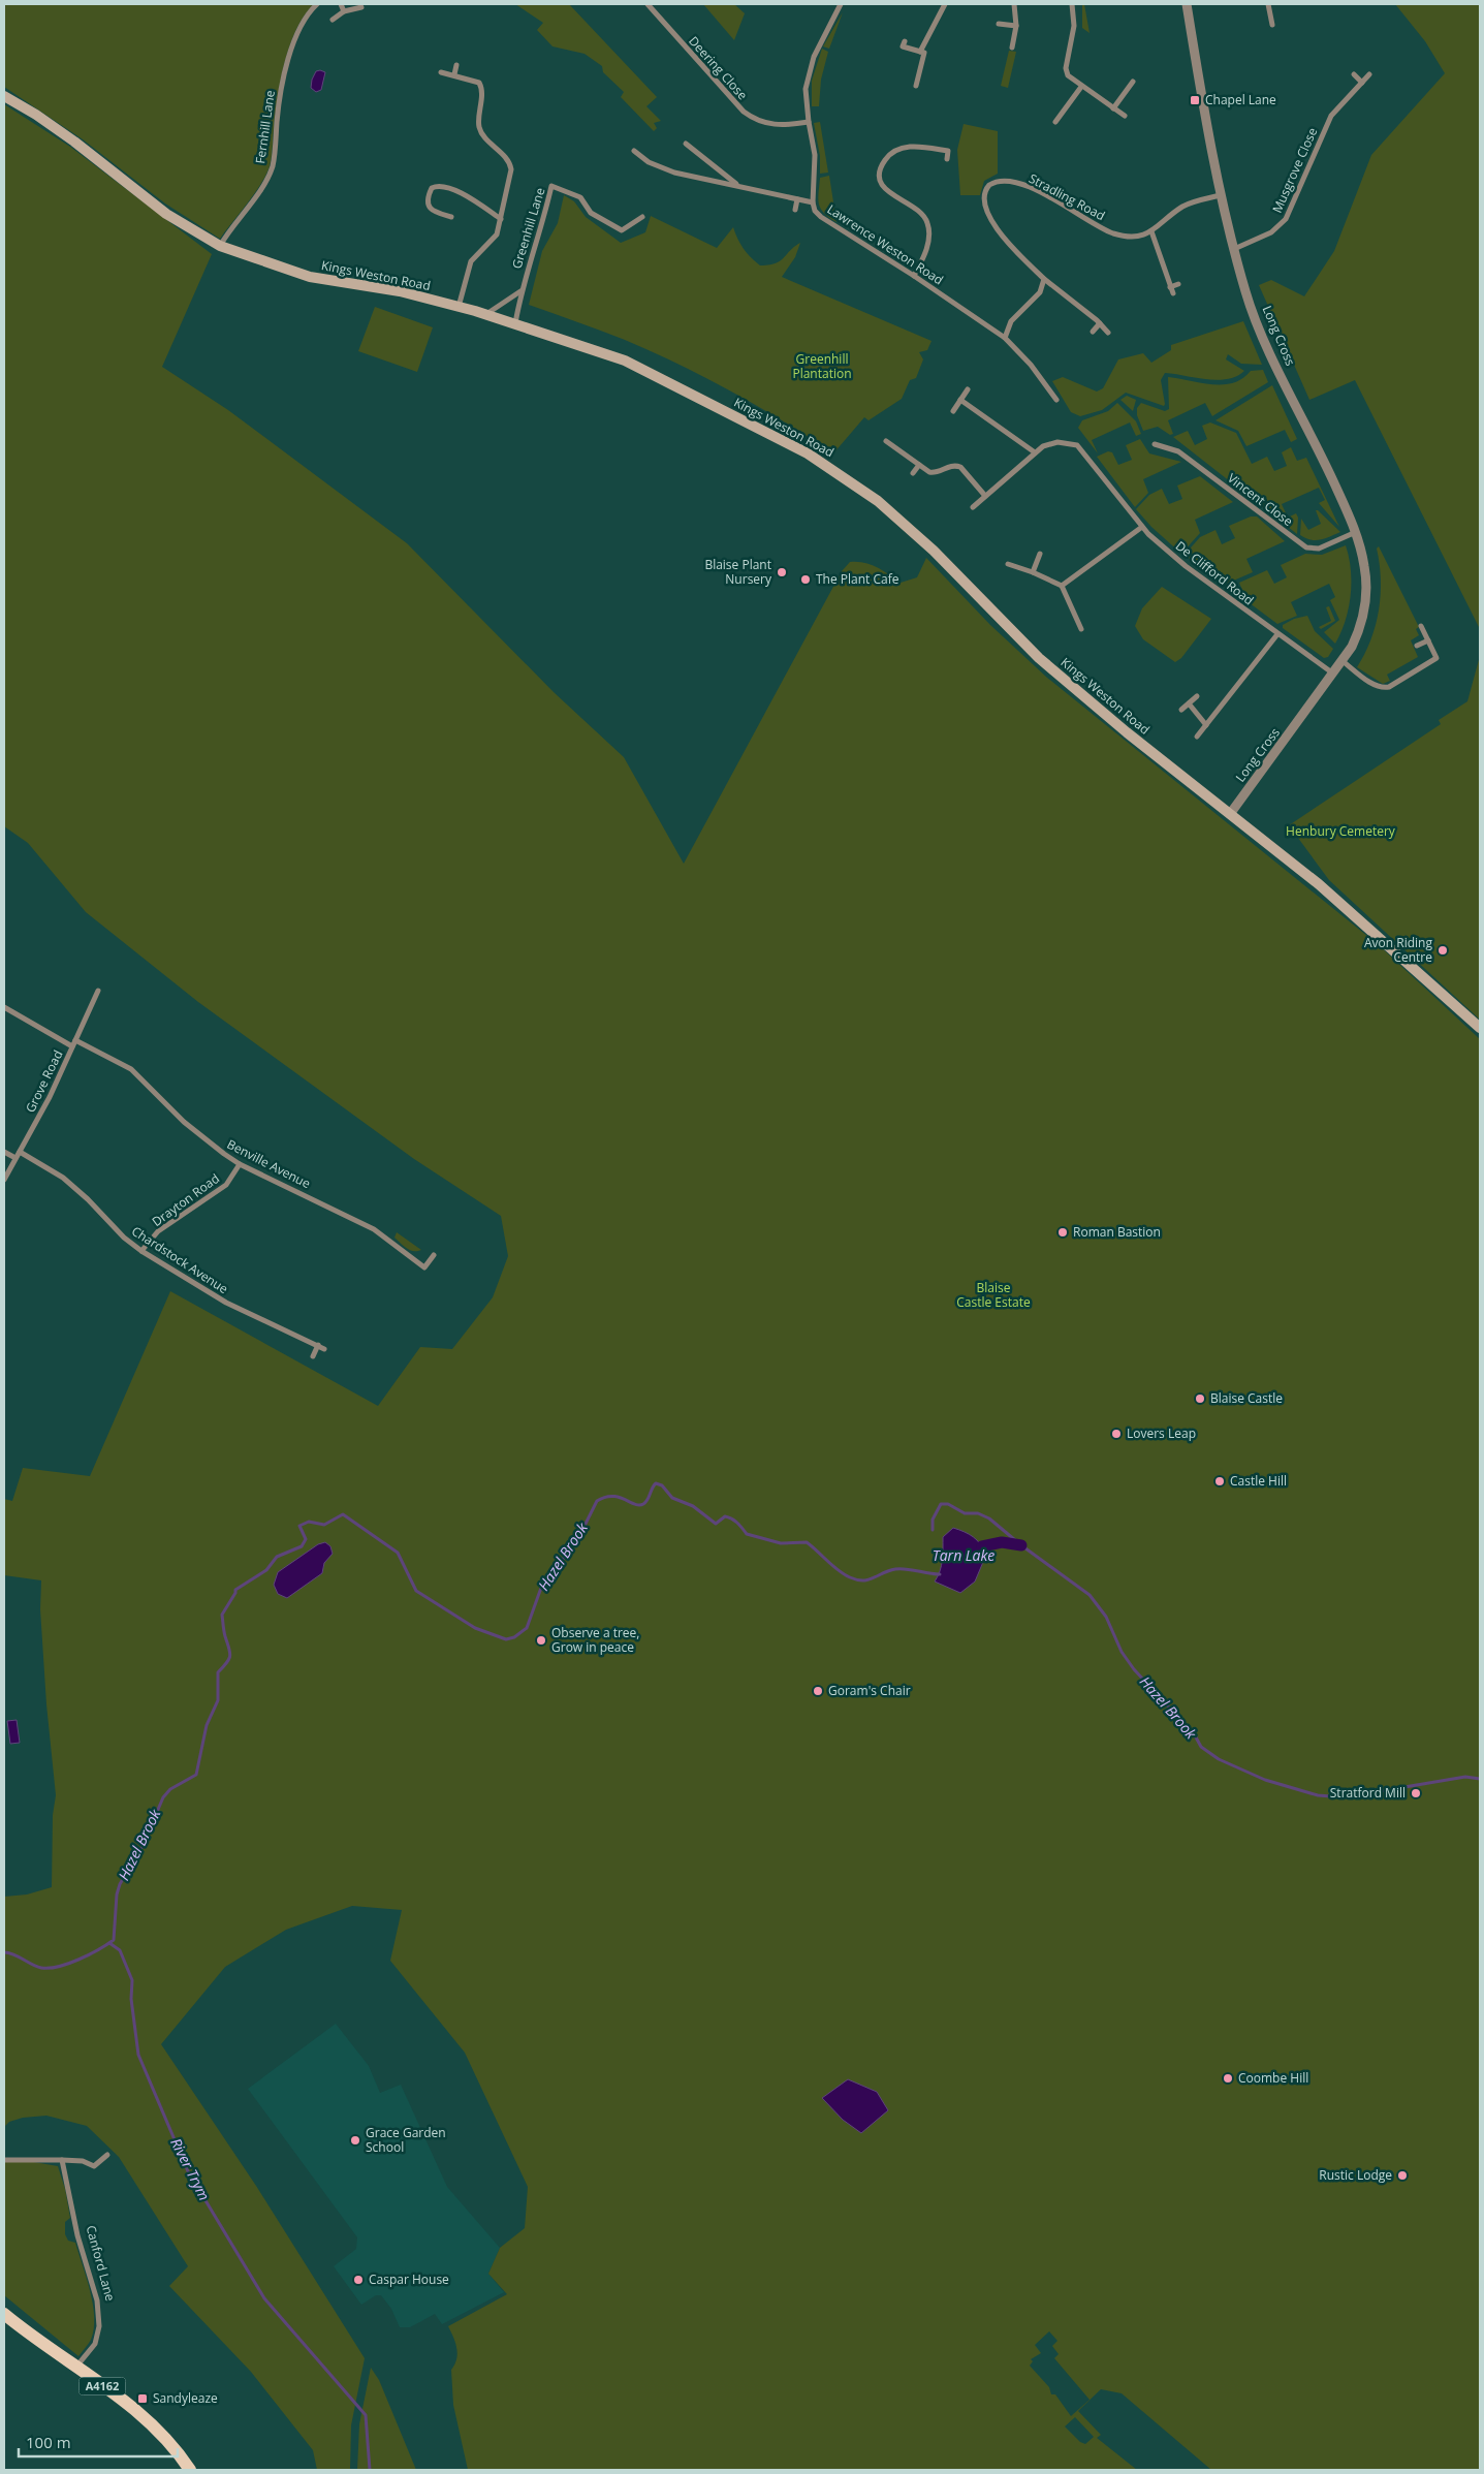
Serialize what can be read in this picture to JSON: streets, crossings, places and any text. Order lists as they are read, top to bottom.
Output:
{
  "streets": {
    "main road": ["Kings Weston Road", "A4162"],
    "street": [
      "Deering Close",
      "Fernhill Lane",
      "Musgrove Close",
      "Stradling Road",
      "Greenhill Lane",
      "Lawrence Weston Road",
      "Long Cross",
      "Vincent Close",
      "De Clifford Road",
      "Grove Road",
      "Benville Avenue",
      "Drayton Road",
      "Chardstock Avenue",
      "Canford Lane"
    ]
  },
  "crossings": [
    ["Deering Close", "Lawrence Weston Road"],
    ["Fernhill Lane", "Kings Weston Road"],
    ["Musgrove Close", "Long Cross"],
    ["Stradling Road", "Long Cross"],
    ["Greenhill Lane", "Kings Weston Road"],
    ["Kings Weston Road", "Long Cross"],
    ["Long Cross", "Vincent Close"],
    ["Long Cross", "De Clifford Road"],
    ["Grove Road", "Benville Avenue"],
    ["Grove Road", "Chardstock Avenue"],
    ["Benville Avenue", "Drayton Road"],
    ["Drayton Road", "Chardstock Avenue"],
    ["Canford Lane", "A4162"]
  ],
  "water": ["Tarn Lake", "Hazel Brook", "River Trym"],
  "parks": ["Greenhill Plantation", "Henbury Cemetery", "Blaise Castle Estate"],
  "places": {
    "transit": ["Chapel Lane", "Sandyleaze"],
    "other": [
      "Blaise Plant Nursery",
      "The Plant Cafe",
      "Avon Riding Centre",
      "Roman Bastion",
      "Blaise Castle",
      "Lovers Leap",
      "Castle Hill",
      "Observe a tree, Grow in peace",
      "Goram's Chair",
      "Stratford Mill",
      "Coombe Hill",
      "Grace Garden School",
      "Rustic Lodge",
      "Caspar House"
    ]
  },
  "scale_bar": "100 m"
}
